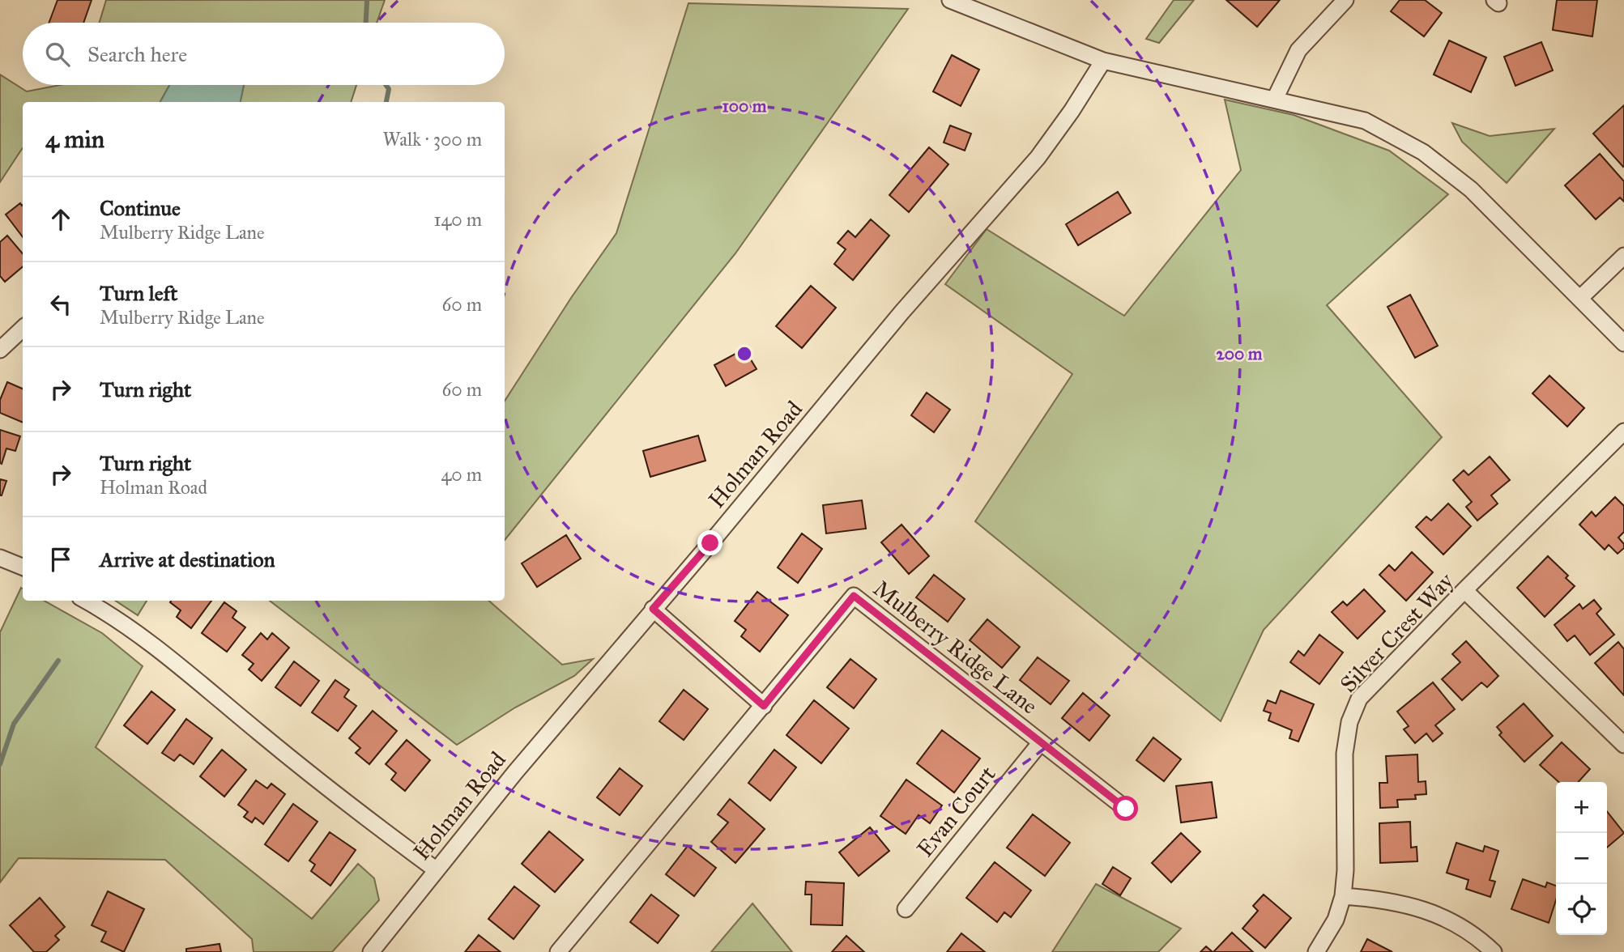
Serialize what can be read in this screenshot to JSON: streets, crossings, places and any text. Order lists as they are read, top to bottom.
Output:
{
  "streets": {
    "street": [
      "Holman Road",
      "Silver Crest Way",
      "Mulberry Ridge Lane",
      "Evan Court"
    ]
  },
  "crossings": [
    ["Mulberry Ridge Lane", "Evan Court"]
  ],
  "page": {
    "search": "Search here",
    "heading": ["4 min", "Walk · 300 m"],
    "list": [
      ["Continue", "Mulberry Ridge Lane", "140 m"],
      ["Turn left", "Mulberry Ridge Lane", "60 m"],
      ["Turn right", "60 m"],
      ["Turn right", "Holman Road", "40 m"],
      "Arrive at destination"
    ],
    "map_buttons": ["+", "−"]
  },
  "rings": ["100 m", "200 m"]
}
